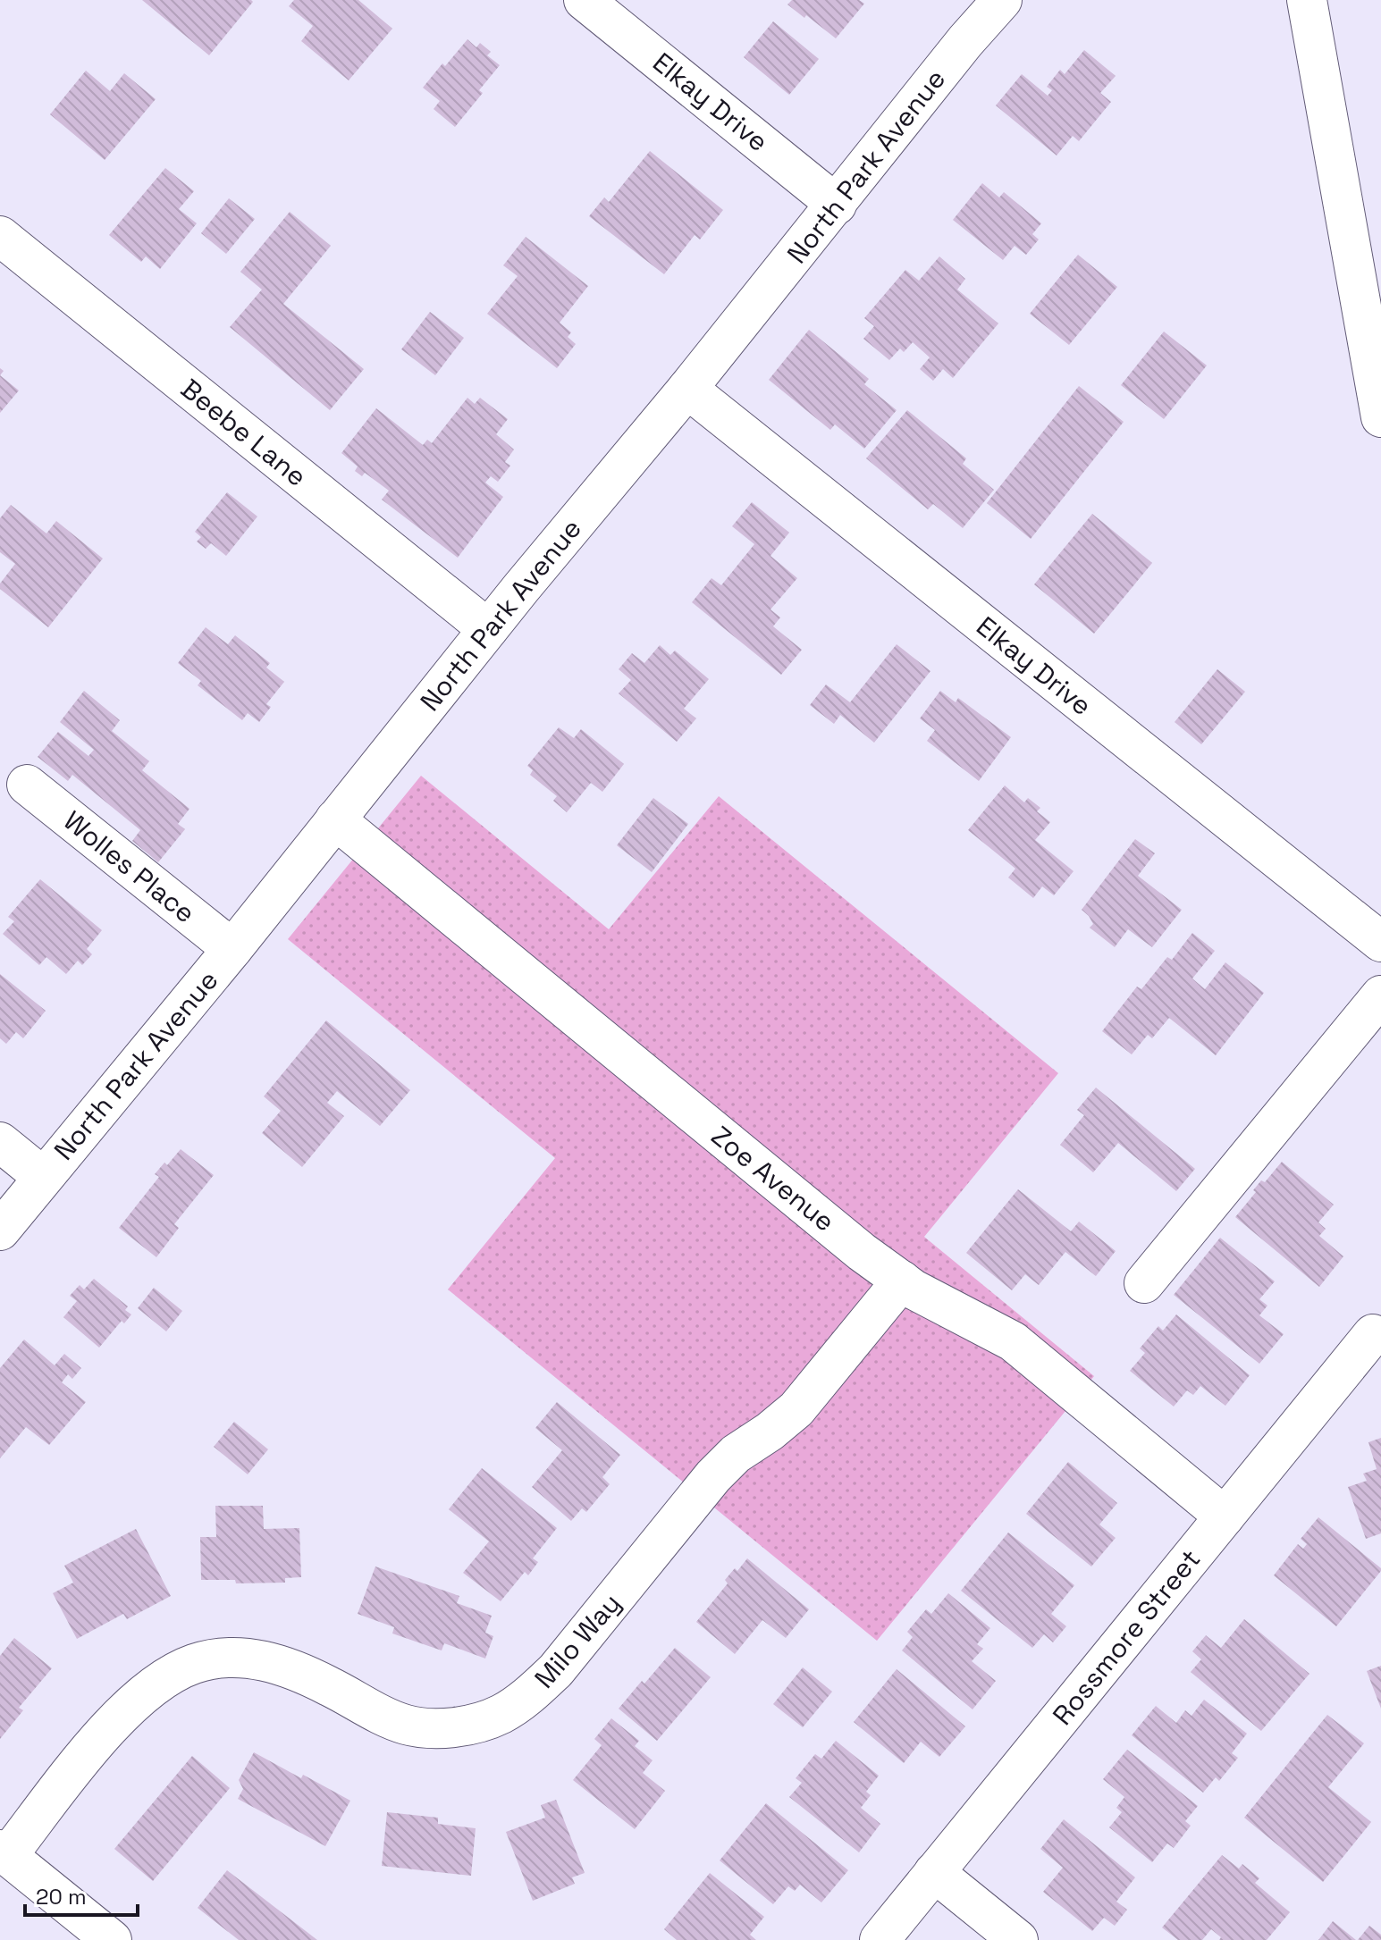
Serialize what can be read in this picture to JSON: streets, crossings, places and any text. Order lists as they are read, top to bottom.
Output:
{
  "streets": {
    "street": [
      "Elkay Drive",
      "North Park Avenue",
      "Beebe Lane",
      "Wolles Place",
      "Zoe Avenue",
      "Rossmore Street",
      "Milo Way"
    ]
  },
  "crossings": [
    ["Elkay Drive", "North Park Avenue"],
    ["North Park Avenue", "Beebe Lane"],
    ["North Park Avenue", "Wolles Place"],
    ["North Park Avenue", "Zoe Avenue"],
    ["Zoe Avenue", "Rossmore Street"],
    ["Zoe Avenue", "Milo Way"]
  ],
  "scale_bar": "20 m"
}
